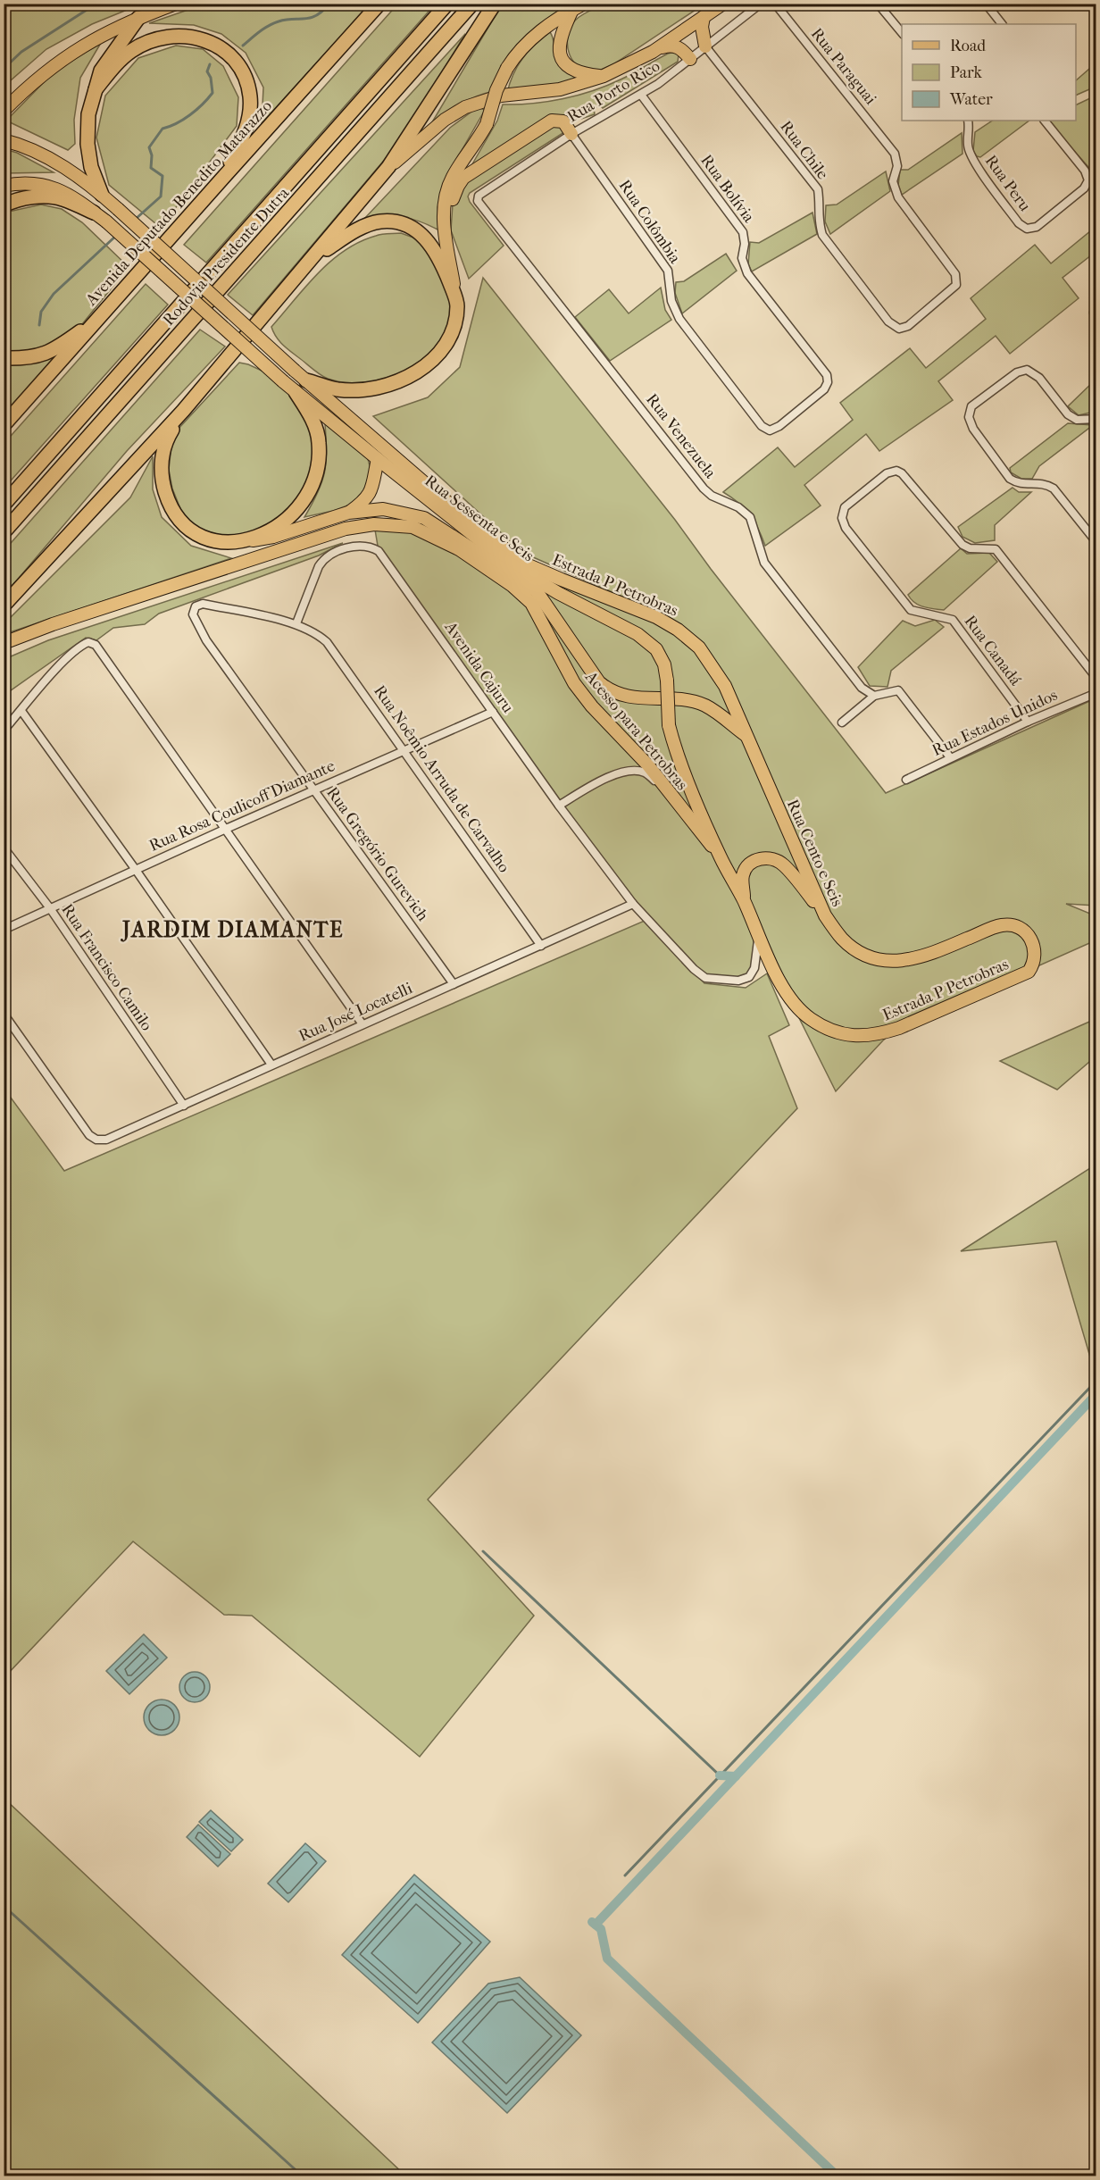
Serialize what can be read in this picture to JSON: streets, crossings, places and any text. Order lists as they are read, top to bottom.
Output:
{
  "streets": {
    "highway": ["Avenida Deputado Benedito Matarazzo", "Rodovia Presidente Dutra"],
    "main road": [
      "Rua Sessenta e Seis",
      "Estrada P Petrobras",
      "Acesso para Petrobras",
      "Rua Cento e Seis"
    ],
    "street": [
      "Rua Paraguai",
      "Rua Porto Rico",
      "Rua Chile",
      "Rua Peru",
      "Rua Bolívia",
      "Rua Colômbia",
      "Rua Venezuela",
      "Rua Canadá",
      "Avenida Cajuru",
      "Rua Estados Unidos",
      "Rua Noêmio Arruda de Carvalho",
      "Rua Rosa Coulicoff Diamante",
      "Rua Gregório Gurevich",
      "Rua Francisco Camilo",
      "Rua José Locatelli"
    ]
  },
  "crossings": [
    ["Rua Paraguai", "Rua Chile"],
    ["Rua Porto Rico", "Rua Chile"],
    ["Rua Porto Rico", "Rua Bolívia"],
    ["Rua Porto Rico", "Rua Colômbia"],
    ["Rua Porto Rico", "Rua Venezuela"],
    ["Rua Bolívia", "Rua Colômbia"],
    ["Rua Sessenta e Seis", "Acesso para Petrobras"],
    ["Estrada P Petrobras", "Acesso para Petrobras"],
    ["Estrada P Petrobras", "Rua Cento e Seis"],
    ["Rua Canadá", "Rua Estados Unidos"],
    ["Avenida Cajuru", "Acesso para Petrobras"],
    ["Avenida Cajuru", "Rua Noêmio Arruda de Carvalho"],
    ["Avenida Cajuru", "Rua Rosa Coulicoff Diamante"],
    ["Avenida Cajuru", "Rua Gregório Gurevich"],
    ["Avenida Cajuru", "Rua José Locatelli"],
    ["Rua Noêmio Arruda de Carvalho", "Rua Rosa Coulicoff Diamante"],
    ["Rua Noêmio Arruda de Carvalho", "Rua Gregório Gurevich"],
    ["Rua Noêmio Arruda de Carvalho", "Rua José Locatelli"],
    ["Rua Rosa Coulicoff Diamante", "Rua Gregório Gurevich"],
    ["Rua Rosa Coulicoff Diamante", "Rua Francisco Camilo"],
    ["Rua Gregório Gurevich", "Rua José Locatelli"],
    ["Rua Francisco Camilo", "Rua José Locatelli"]
  ],
  "districts": ["JARDIM DIAMANTE"],
  "legend": ["Road", "Park", "Water"]
}
